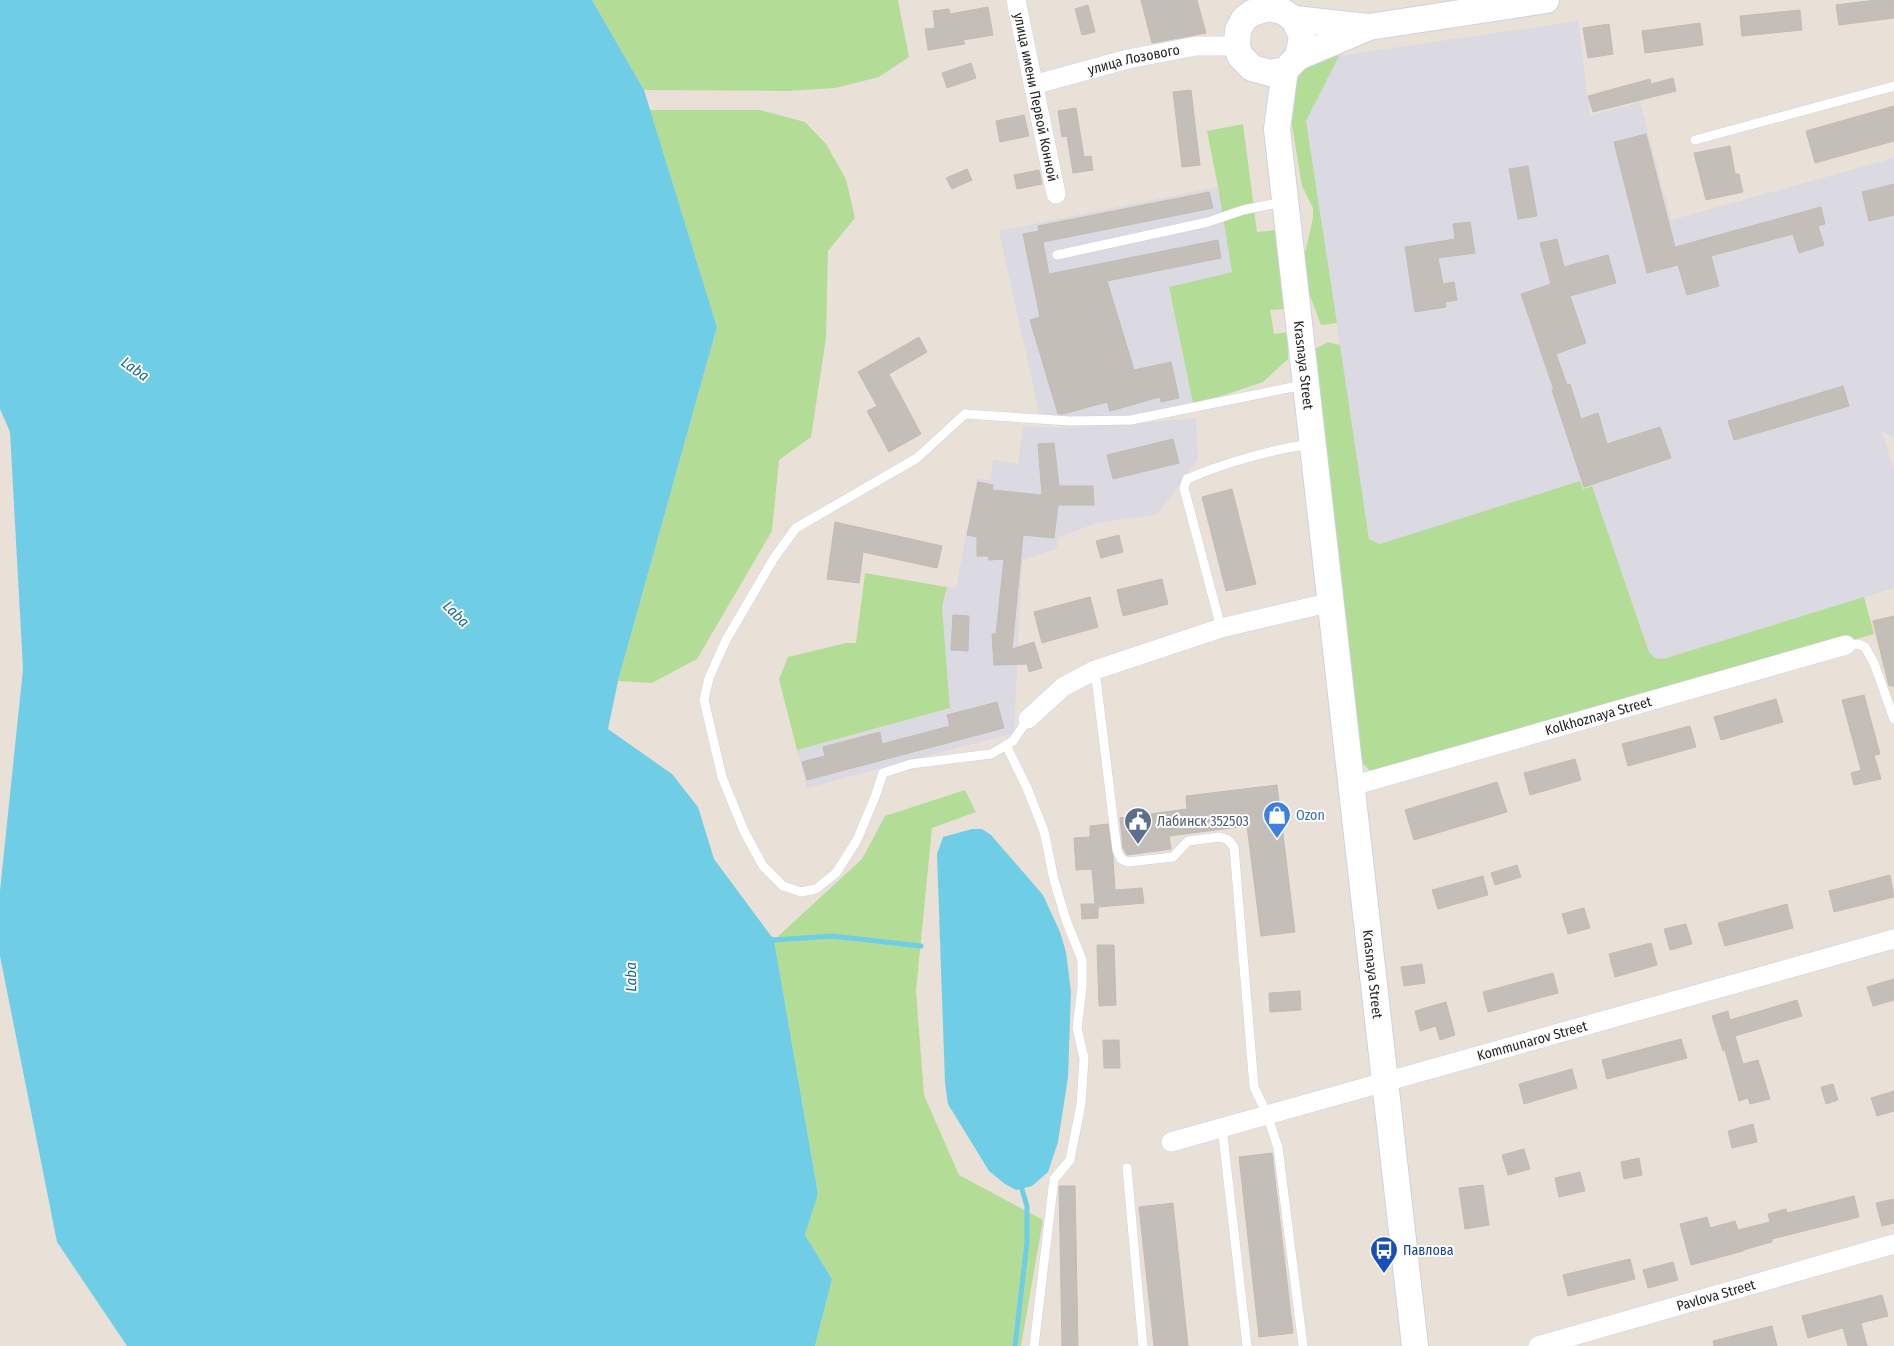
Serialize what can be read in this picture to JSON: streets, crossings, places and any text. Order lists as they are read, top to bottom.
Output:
{
  "streets": {
    "street": [
      "улица Лозового",
      "улица имени Первой Конной",
      "Krasnaya Street",
      "Kolkhoznaya Street",
      "Kommunarov Street",
      "Pavlova Street"
    ]
  },
  "crossings": [
    ["улица Лозового", "улица имени Первой Конной"],
    ["улица Лозового", "Krasnaya Street"],
    ["Krasnaya Street", "Kolkhoznaya Street"],
    ["Krasnaya Street", "Kommunarov Street"]
  ],
  "water": ["Laba"],
  "places": {
    "shop": ["Ozon"],
    "public building": ["Лабинск 352503"],
    "bus stop": ["Павлова"]
  }
}
